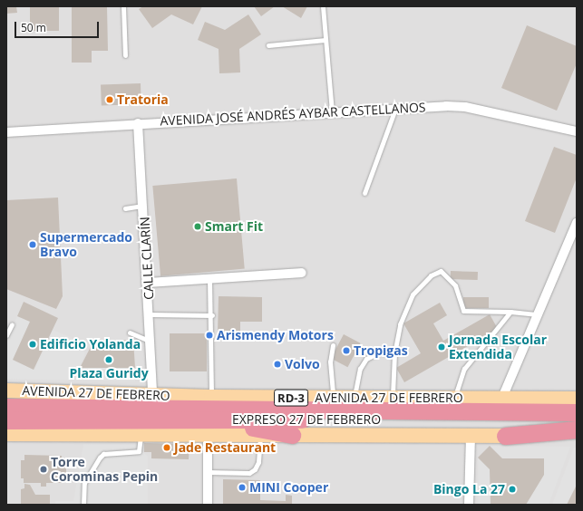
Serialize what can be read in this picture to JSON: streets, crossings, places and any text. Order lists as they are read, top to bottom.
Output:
{
  "streets": {
    "highway": ["RD-3", "EXPRESO 27 DE FEBRERO"],
    "main road": ["AVENIDA 27 DE FEBRERO"],
    "street": ["AVENIDA JOSÉ ANDRÉS AYBAR CASTELLANOS", "CALLE CLARÍN"]
  },
  "crossings": [
    ["AVENIDA JOSÉ ANDRÉS AYBAR CASTELLANOS", "CALLE CLARÍN"],
    ["CALLE CLARÍN", "AVENIDA 27 DE FEBRERO"],
    ["AVENIDA 27 DE FEBRERO", "EXPRESO 27 DE FEBRERO"],
    ["RD-3", "EXPRESO 27 DE FEBRERO"]
  ],
  "places": [
    "Tratoria",
    "Smart Fit",
    "Supermercado Bravo",
    "Arismendy Motors",
    "Edificio Yolanda",
    "Jornada Escolar Extendida",
    "Tropigas",
    "Plaza Guridy",
    "Volvo",
    "Jade Restaurant",
    "Torre Corominas Pepin",
    "MINI Cooper",
    "Bingo La 27"
  ],
  "scale_bar": "50 m"
}
